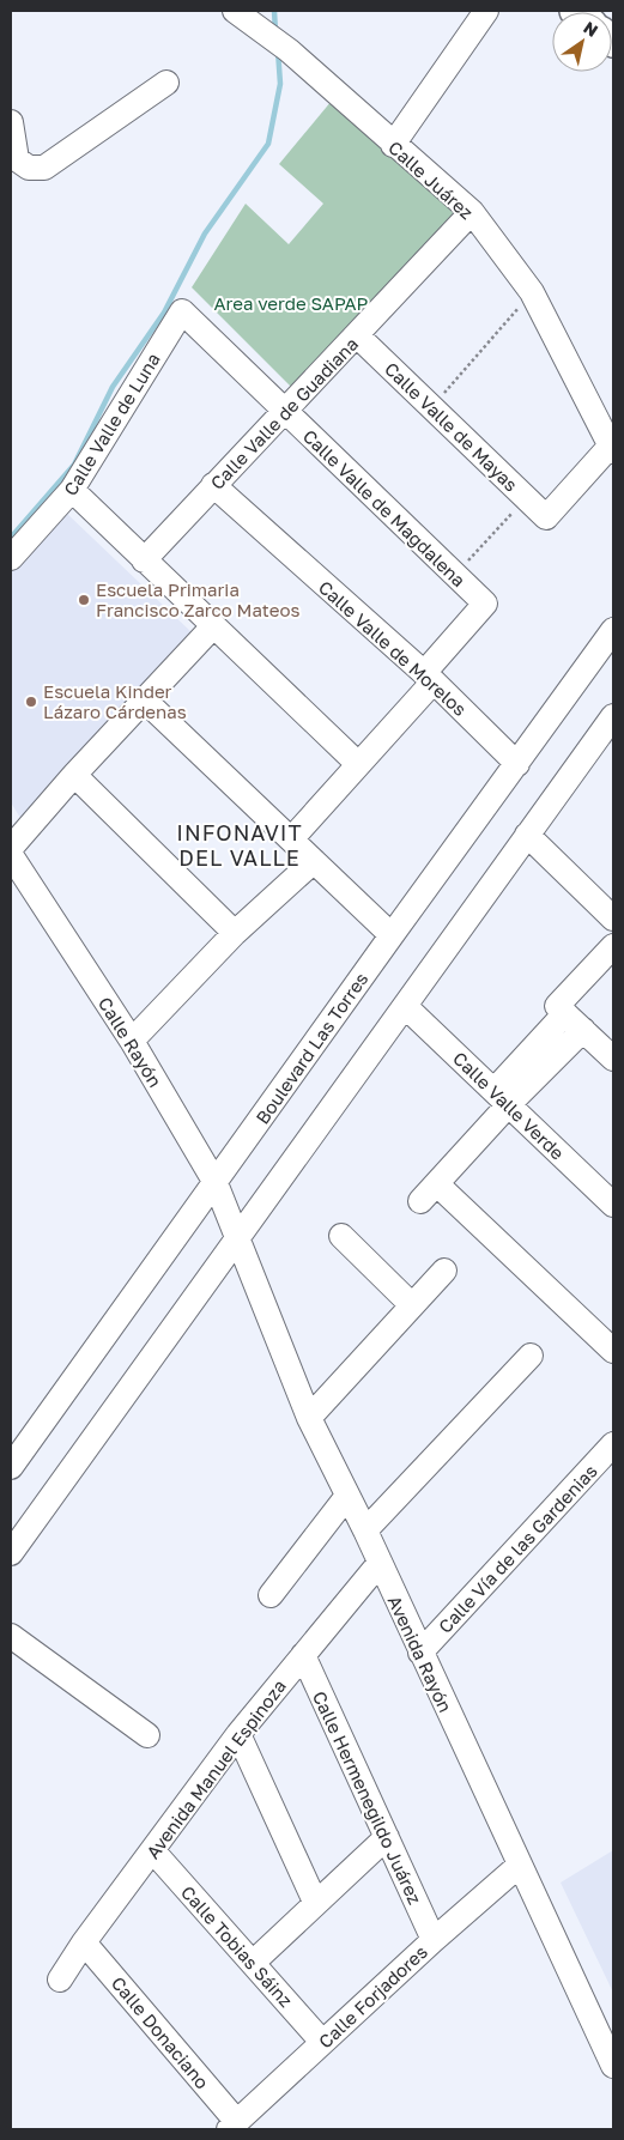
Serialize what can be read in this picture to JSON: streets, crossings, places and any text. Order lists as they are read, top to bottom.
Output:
{
  "streets": {
    "street": [
      "Calle Juárez",
      "Calle Valle de Guadiana",
      "Calle Valle de Luna",
      "Calle Valle de Mayas",
      "Calle Valle de Magdalena",
      "Calle Valle de Morelos",
      "Calle Rayón",
      "Boulevard Las Torres",
      "Calle Valle Verde",
      "Calle Vía de las Gardenias",
      "Avenida Rayón",
      "Avenida Manuel Espinoza",
      "Calle Hermenegildo Juárez",
      "Calle Tobias Sáinz",
      "Calle Forjadores",
      "Calle Donaciano"
    ]
  },
  "crossings": [
    ["Calle Juárez", "Calle Valle de Guadiana"],
    ["Calle Juárez", "Calle Valle de Mayas"],
    ["Calle Valle de Guadiana", "Calle Valle de Mayas"],
    ["Calle Valle de Guadiana", "Calle Valle de Magdalena"],
    ["Calle Valle de Guadiana", "Calle Valle de Morelos"],
    ["Calle Valle de Luna", "Calle Valle de Magdalena"],
    ["Calle Valle de Magdalena", "Calle Valle de Morelos"],
    ["Calle Valle de Morelos", "Boulevard Las Torres"],
    ["Calle Rayón", "Boulevard Las Torres"],
    ["Calle Rayón", "Avenida Rayón"],
    ["Calle Vía de las Gardenias", "Avenida Rayón"],
    ["Avenida Rayón", "Avenida Manuel Espinoza"],
    ["Avenida Rayón", "Calle Forjadores"],
    ["Avenida Manuel Espinoza", "Calle Hermenegildo Juárez"],
    ["Avenida Manuel Espinoza", "Calle Tobias Sáinz"],
    ["Avenida Manuel Espinoza", "Calle Donaciano"],
    ["Calle Hermenegildo Juárez", "Calle Forjadores"],
    ["Calle Tobias Sáinz", "Calle Forjadores"],
    ["Calle Forjadores", "Calle Donaciano"]
  ],
  "districts": ["INFONAVIT DEL VALLE"],
  "parks": ["Area verde SAPAP"],
  "places": ["Escuela Primaria Francisco Zarco Mateos", "Escuela Kinder Lázaro Cárdenas"],
  "north": "top right"
}
